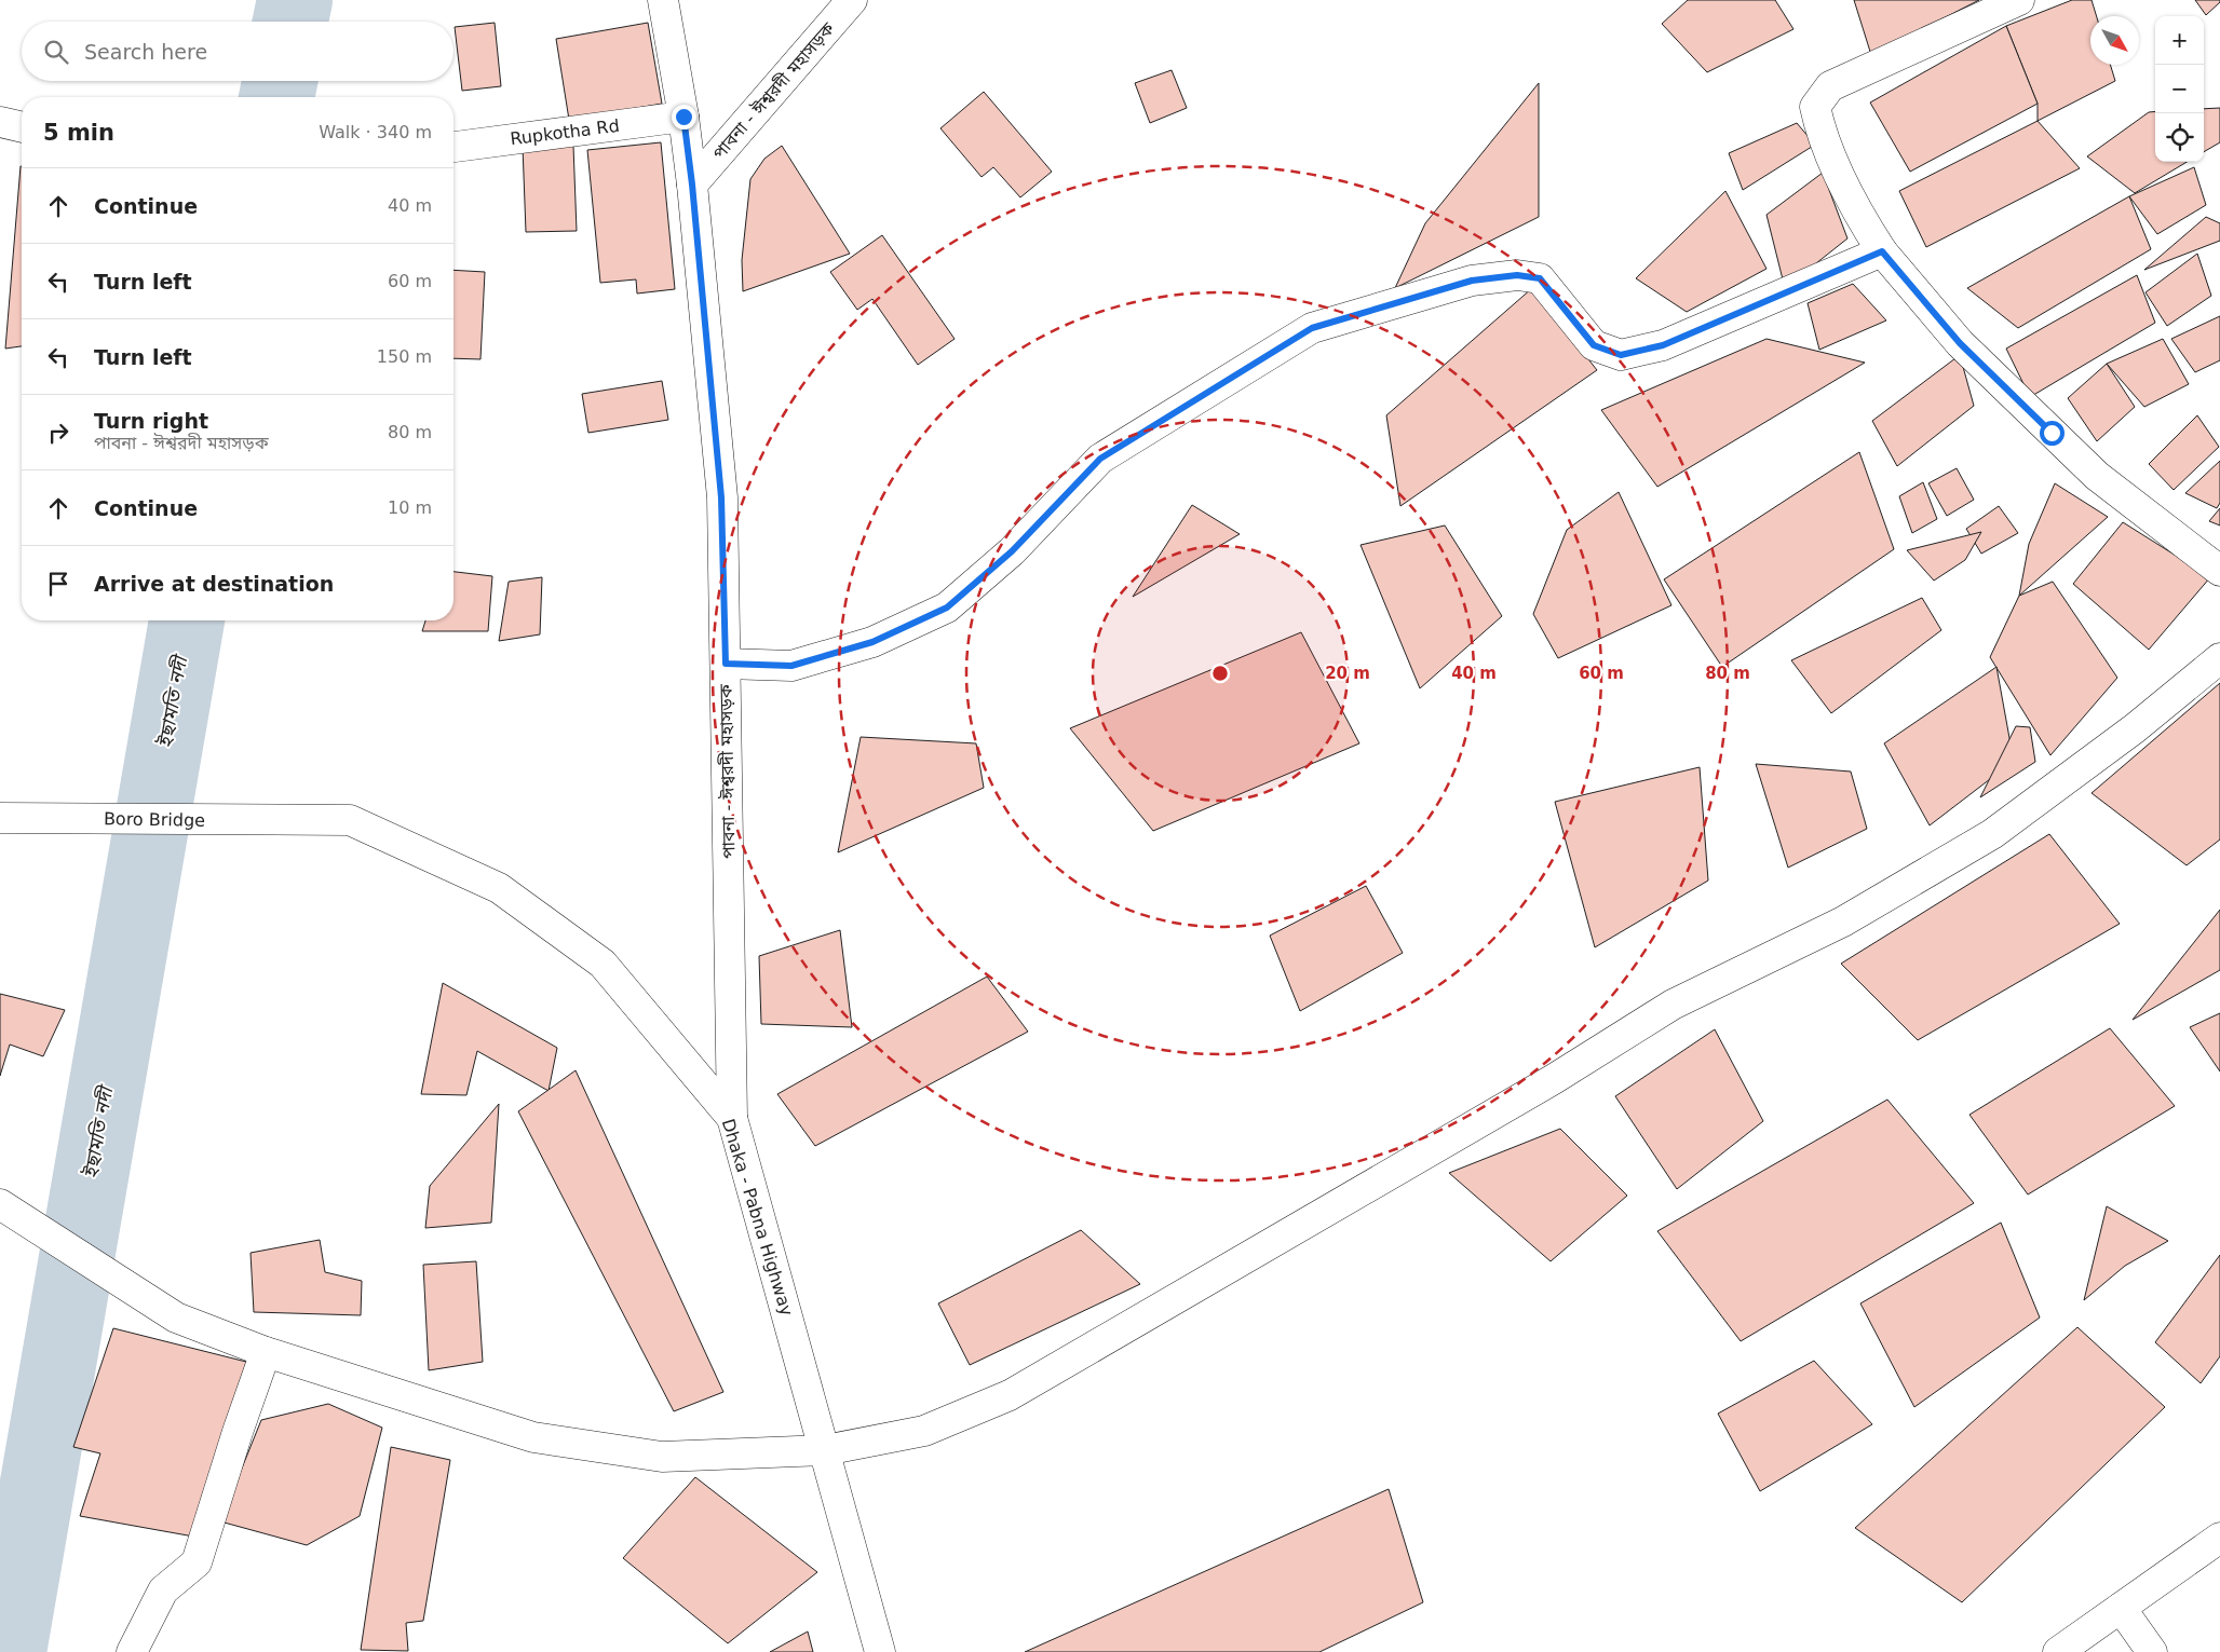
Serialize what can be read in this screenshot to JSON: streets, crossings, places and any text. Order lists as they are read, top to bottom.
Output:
{
  "streets": {
    "main road": [
      "পাবনা - ঈশ্বরদী মহাসড়ক",
      "Rupkotha Rd",
      "Boro Bridge",
      "Dhaka - Pabna Highway"
    ]
  },
  "crossings": [
    ["পাবনা - ঈশ্বরদী মহাসড়ক", "Dhaka - Pabna Highway"],
    ["Boro Bridge", "Dhaka - Pabna Highway"]
  ],
  "water": ["ইছামতি নদী"],
  "north": "bottom right",
  "page": {
    "map_buttons": ["+", "−"],
    "search": "Search here",
    "heading": ["5 min", "Walk · 340 m"],
    "list": [
      ["Continue", "40 m"],
      ["Turn left", "60 m"],
      ["Turn left", "150 m"],
      ["Turn right", "পাবনা - ঈশ্বরদী মহাসড়ক", "80 m"],
      ["Continue", "10 m"],
      "Arrive at destination"
    ]
  },
  "rings": [
    "20 m",
    "40 m",
    "60 m",
    "80 m"
  ]
}
